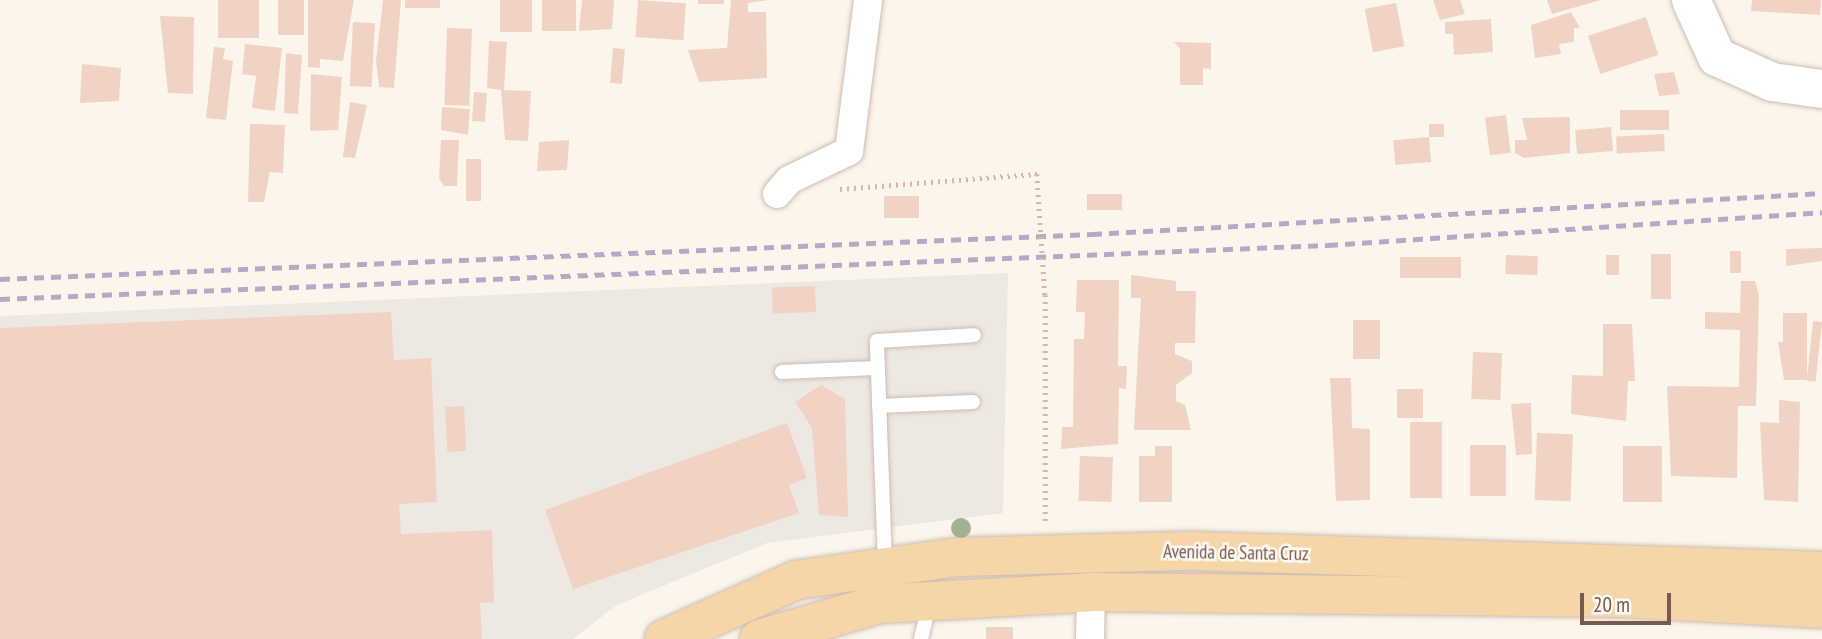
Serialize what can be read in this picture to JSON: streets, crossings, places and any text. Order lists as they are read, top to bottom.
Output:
{
  "streets": {
    "main road": ["Avenida de Santa Cruz"]
  },
  "scale_bar": "20 m"
}
